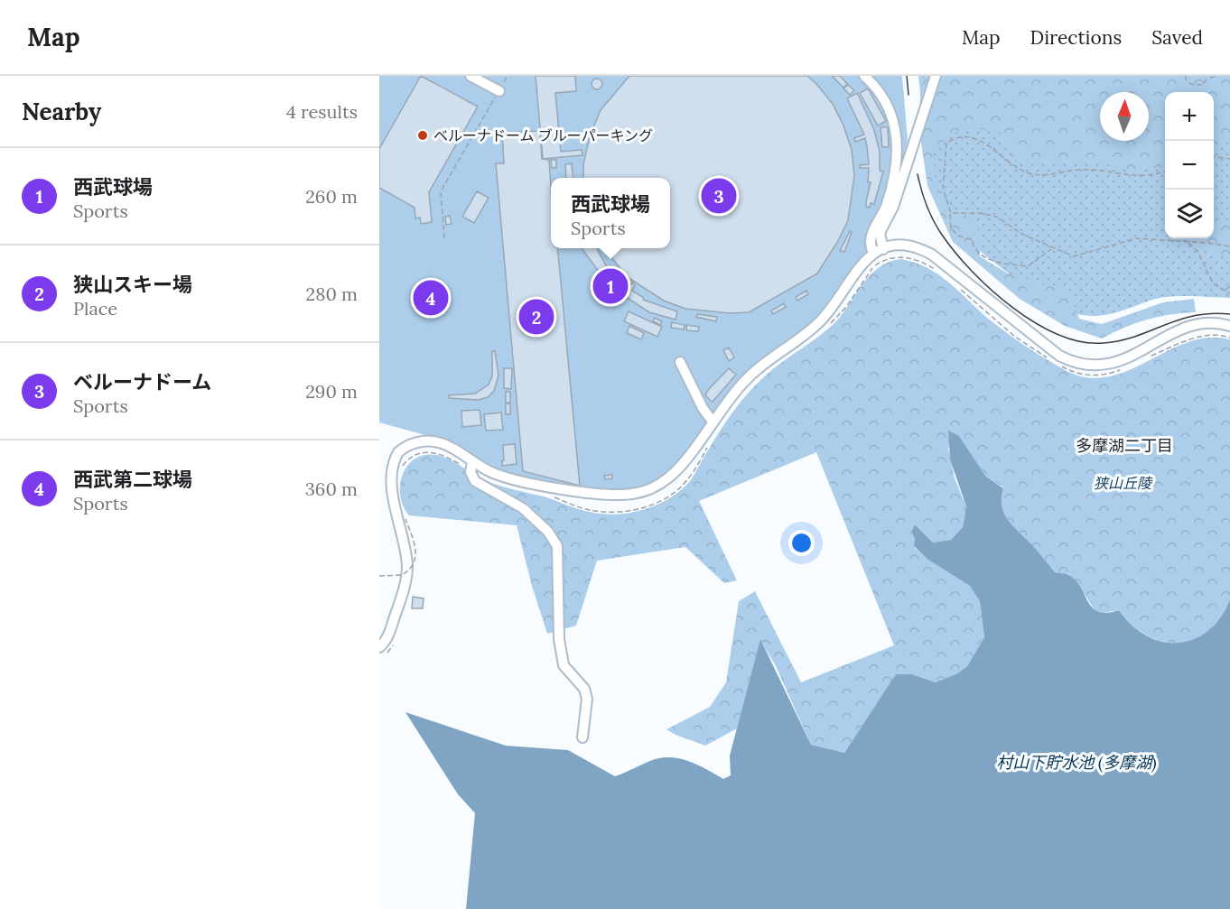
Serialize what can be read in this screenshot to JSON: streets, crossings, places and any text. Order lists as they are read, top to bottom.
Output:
{
  "districts": ["多摩湖二丁目"],
  "water": ["村山下貯水池 (多摩湖)"],
  "parks": ["狭山丘陵"],
  "places": ["ベルーナドーム ブルーパーキング"],
  "north": "top",
  "page": {
    "header": "Map",
    "nav": ["Map", "Directions", "Saved"],
    "heading": ["Nearby", "4 results"],
    "map_buttons": ["+", "−"],
    "list": [
      {
        "mark": "1",
        "name": "西武球場",
        "note": "Sports",
        "value": "260 m"
      },
      {
        "mark": "2",
        "name": "狭山スキー場",
        "note": "Place",
        "value": "280 m"
      },
      {
        "mark": "3",
        "name": "ベルーナドーム",
        "note": "Sports",
        "value": "290 m"
      },
      {
        "mark": "4",
        "name": "西武第二球場",
        "note": "Sports",
        "value": "360 m"
      }
    ],
    "pins": [
      "3",
      "1",
      "4",
      "2"
    ],
    "popup": ["西武球場", "Sports"]
  }
}
